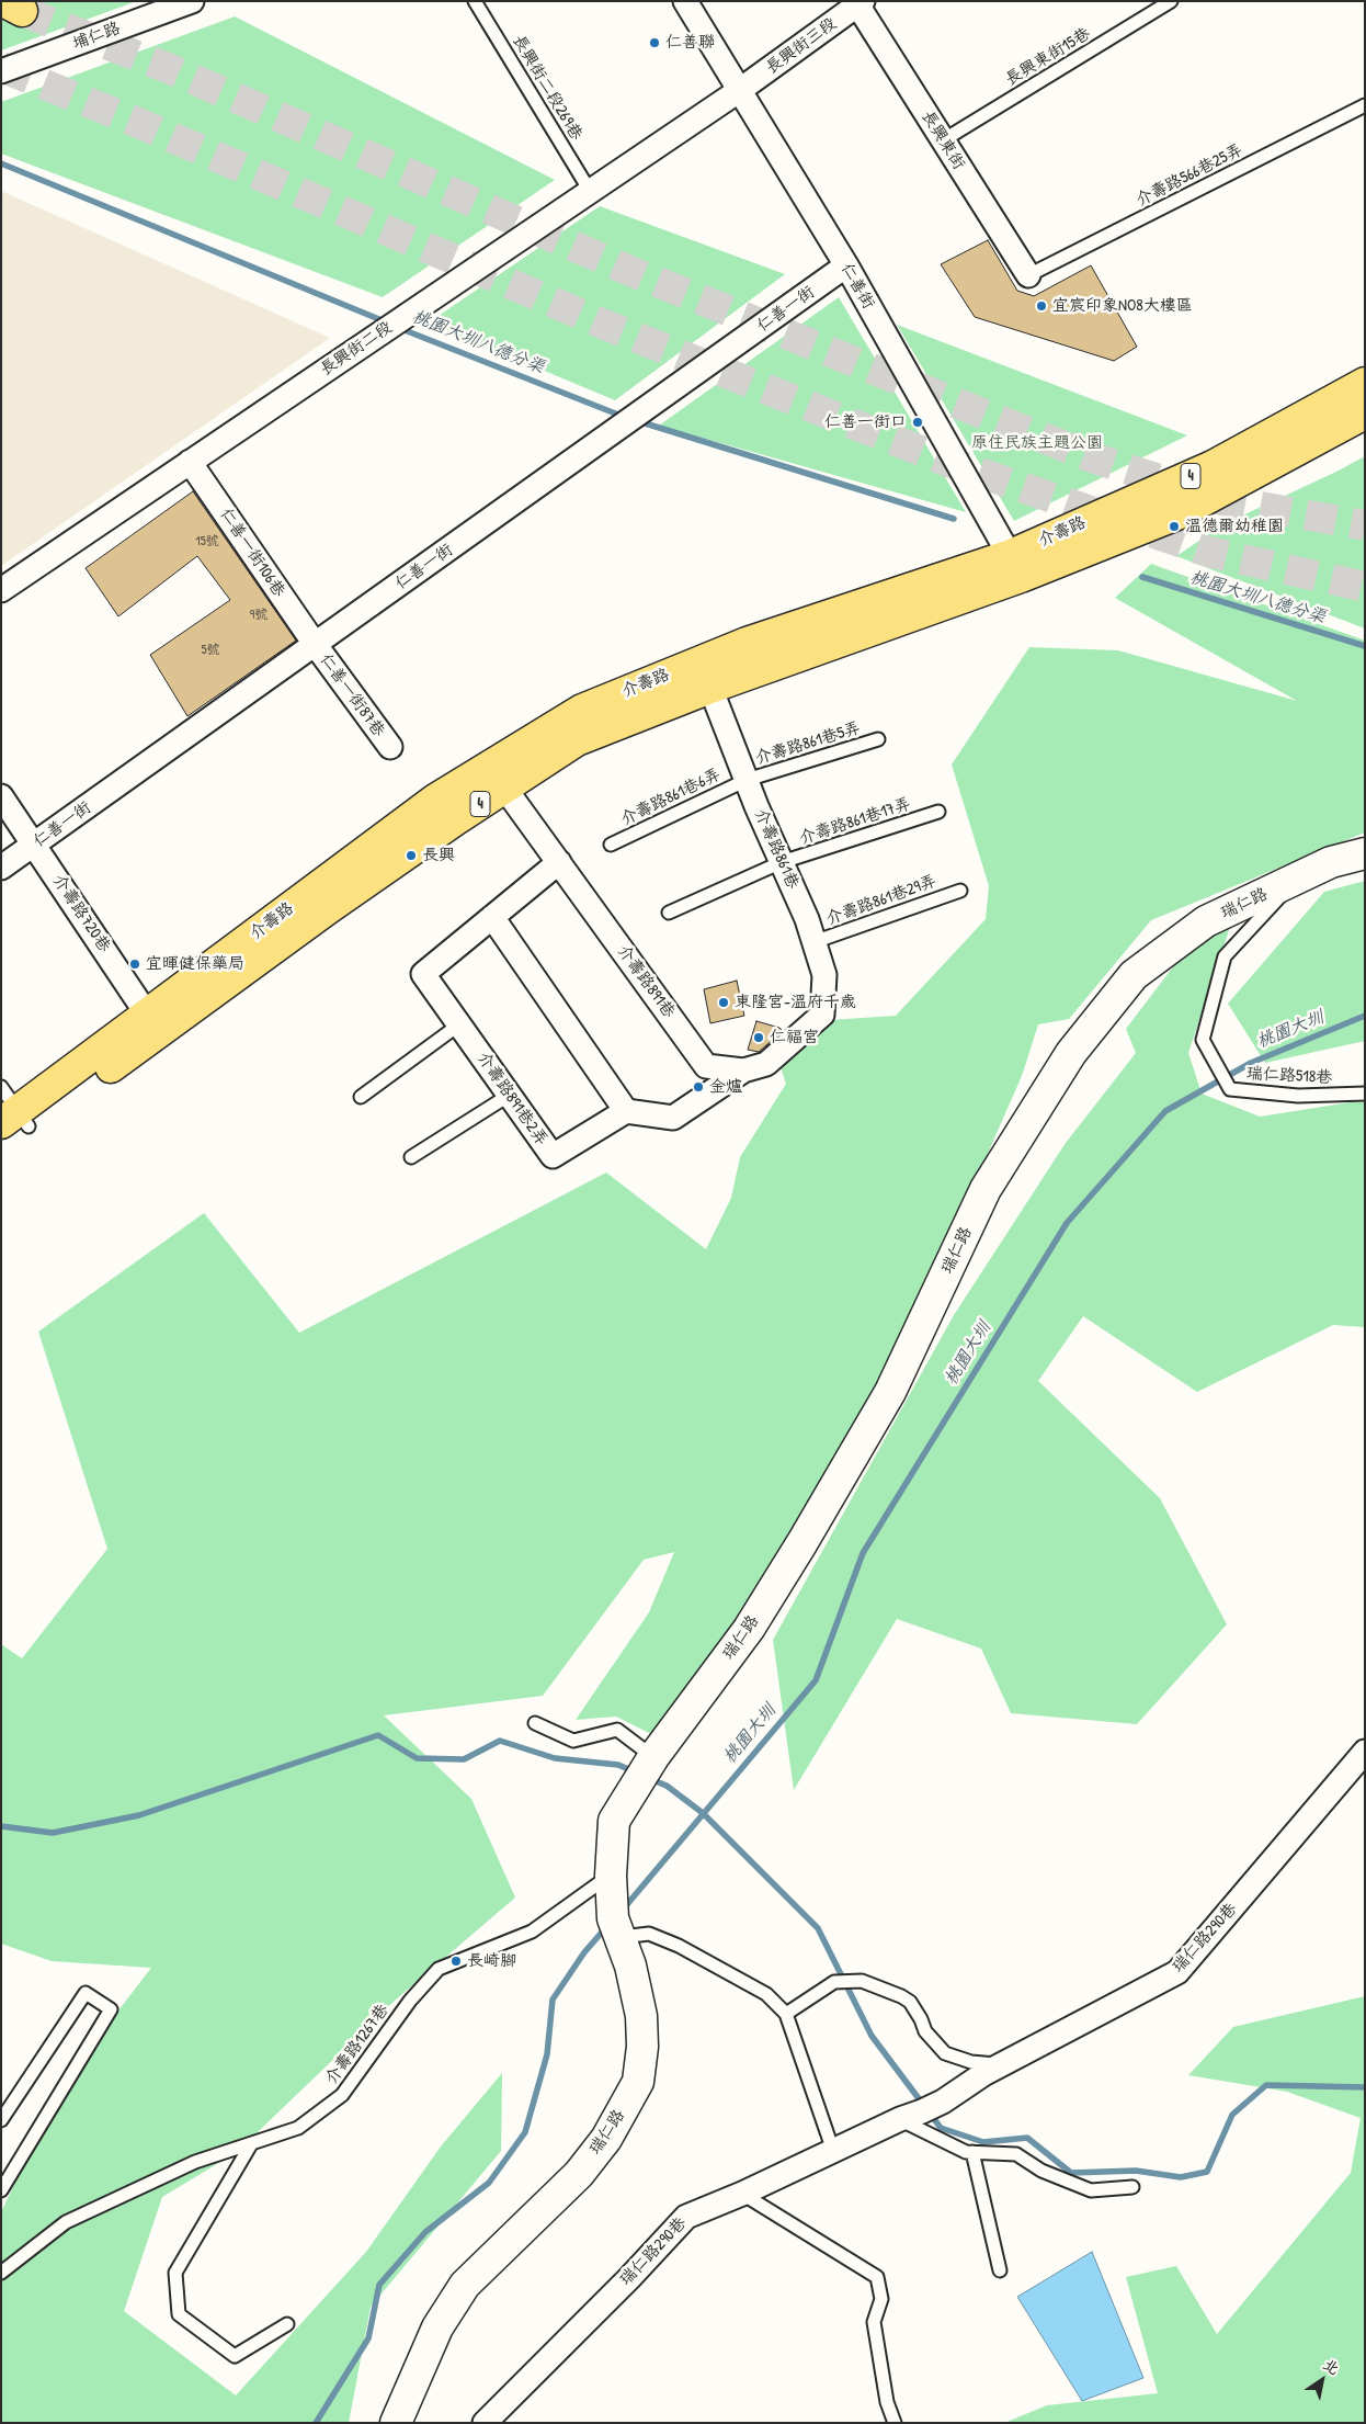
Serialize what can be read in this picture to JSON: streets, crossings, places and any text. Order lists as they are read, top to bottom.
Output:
{
  "streets": {
    "main road": ["4", "介壽路"],
    "street": [
      "埔仁路",
      "長興街三段",
      "長興東街",
      "仁善街",
      "仁善一街",
      "長興街二段",
      "仁善一街106巷",
      "仁善一街87巷",
      "介壽路861巷",
      "瑞仁路",
      "介壽路720巷",
      "介壽路891巷",
      "介壽路891巷2弄",
      "瑞仁路290巷"
    ],
    "lane": [
      "長興東街15巷",
      "長興街二段269巷",
      "介壽路566巷25弄",
      "介壽路861巷5弄",
      "介壽路861巷6弄",
      "介壽路861巷17弄",
      "介壽路861巷29弄",
      "瑞仁路518巷",
      "介壽路1267巷"
    ]
  },
  "crossings": [
    ["長興街三段", "長興東街"],
    ["長興街三段", "仁善街"],
    ["長興街三段", "長興街二段"],
    ["長興東街15巷", "長興東街"],
    ["長興街二段269巷", "長興街二段"],
    ["長興東街", "介壽路566巷25弄"],
    ["仁善街", "仁善一街"],
    ["仁善街", "長興街二段"],
    ["仁善街", "介壽路"],
    ["仁善一街", "仁善一街106巷"],
    ["仁善一街", "仁善一街87巷"],
    ["仁善一街", "介壽路720巷"],
    ["長興街二段", "仁善一街106巷"],
    ["介壽路", "介壽路861巷"],
    ["介壽路", "介壽路720巷"],
    ["介壽路", "介壽路891巷"],
    ["仁善一街106巷", "仁善一街87巷"],
    ["介壽路861巷5弄", "介壽路861巷6弄"],
    ["介壽路861巷5弄", "介壽路861巷"],
    ["介壽路861巷6弄", "介壽路861巷"],
    ["介壽路861巷17弄", "介壽路861巷"],
    ["介壽路861巷", "介壽路861巷29弄"],
    ["介壽路861巷", "介壽路891巷"],
    ["瑞仁路", "瑞仁路518巷"],
    ["瑞仁路", "介壽路1267巷"]
  ],
  "water": ["桃園大圳八德分渠", "桃園大圳"],
  "parks": ["原住民族主題公園"],
  "places": [
    "仁善聯",
    "宜宸印象NO8大樓區",
    "仁善一街口",
    "溫德爾幼稚園",
    "長興",
    "宜暉健保藥局",
    "東隆宮-溫府千歲",
    "仁福宮",
    "金爐",
    "長崎腳"
  ],
  "house_numbers": ["15號", "9號", "5號"],
  "north": "top right"
}
